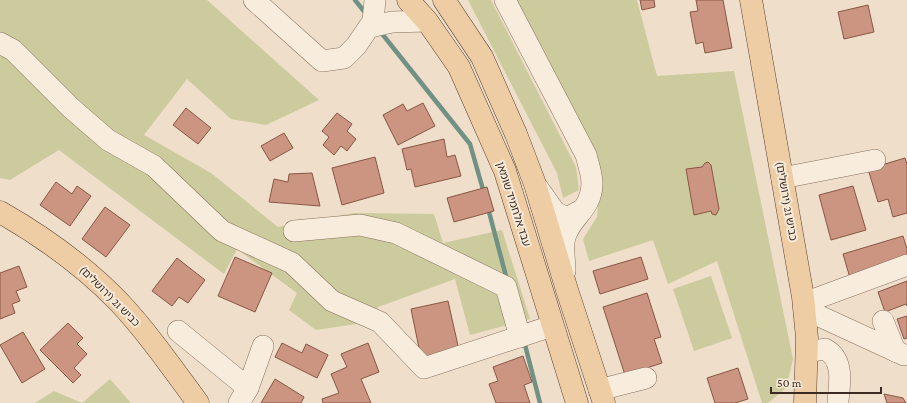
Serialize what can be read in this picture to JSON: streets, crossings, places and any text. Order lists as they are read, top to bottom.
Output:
{
  "streets": {
    "main road": ["כביש 21 (ירושלים)", "עבד אלחמיד שומאן"]
  },
  "scale_bar": "50 m"
}
